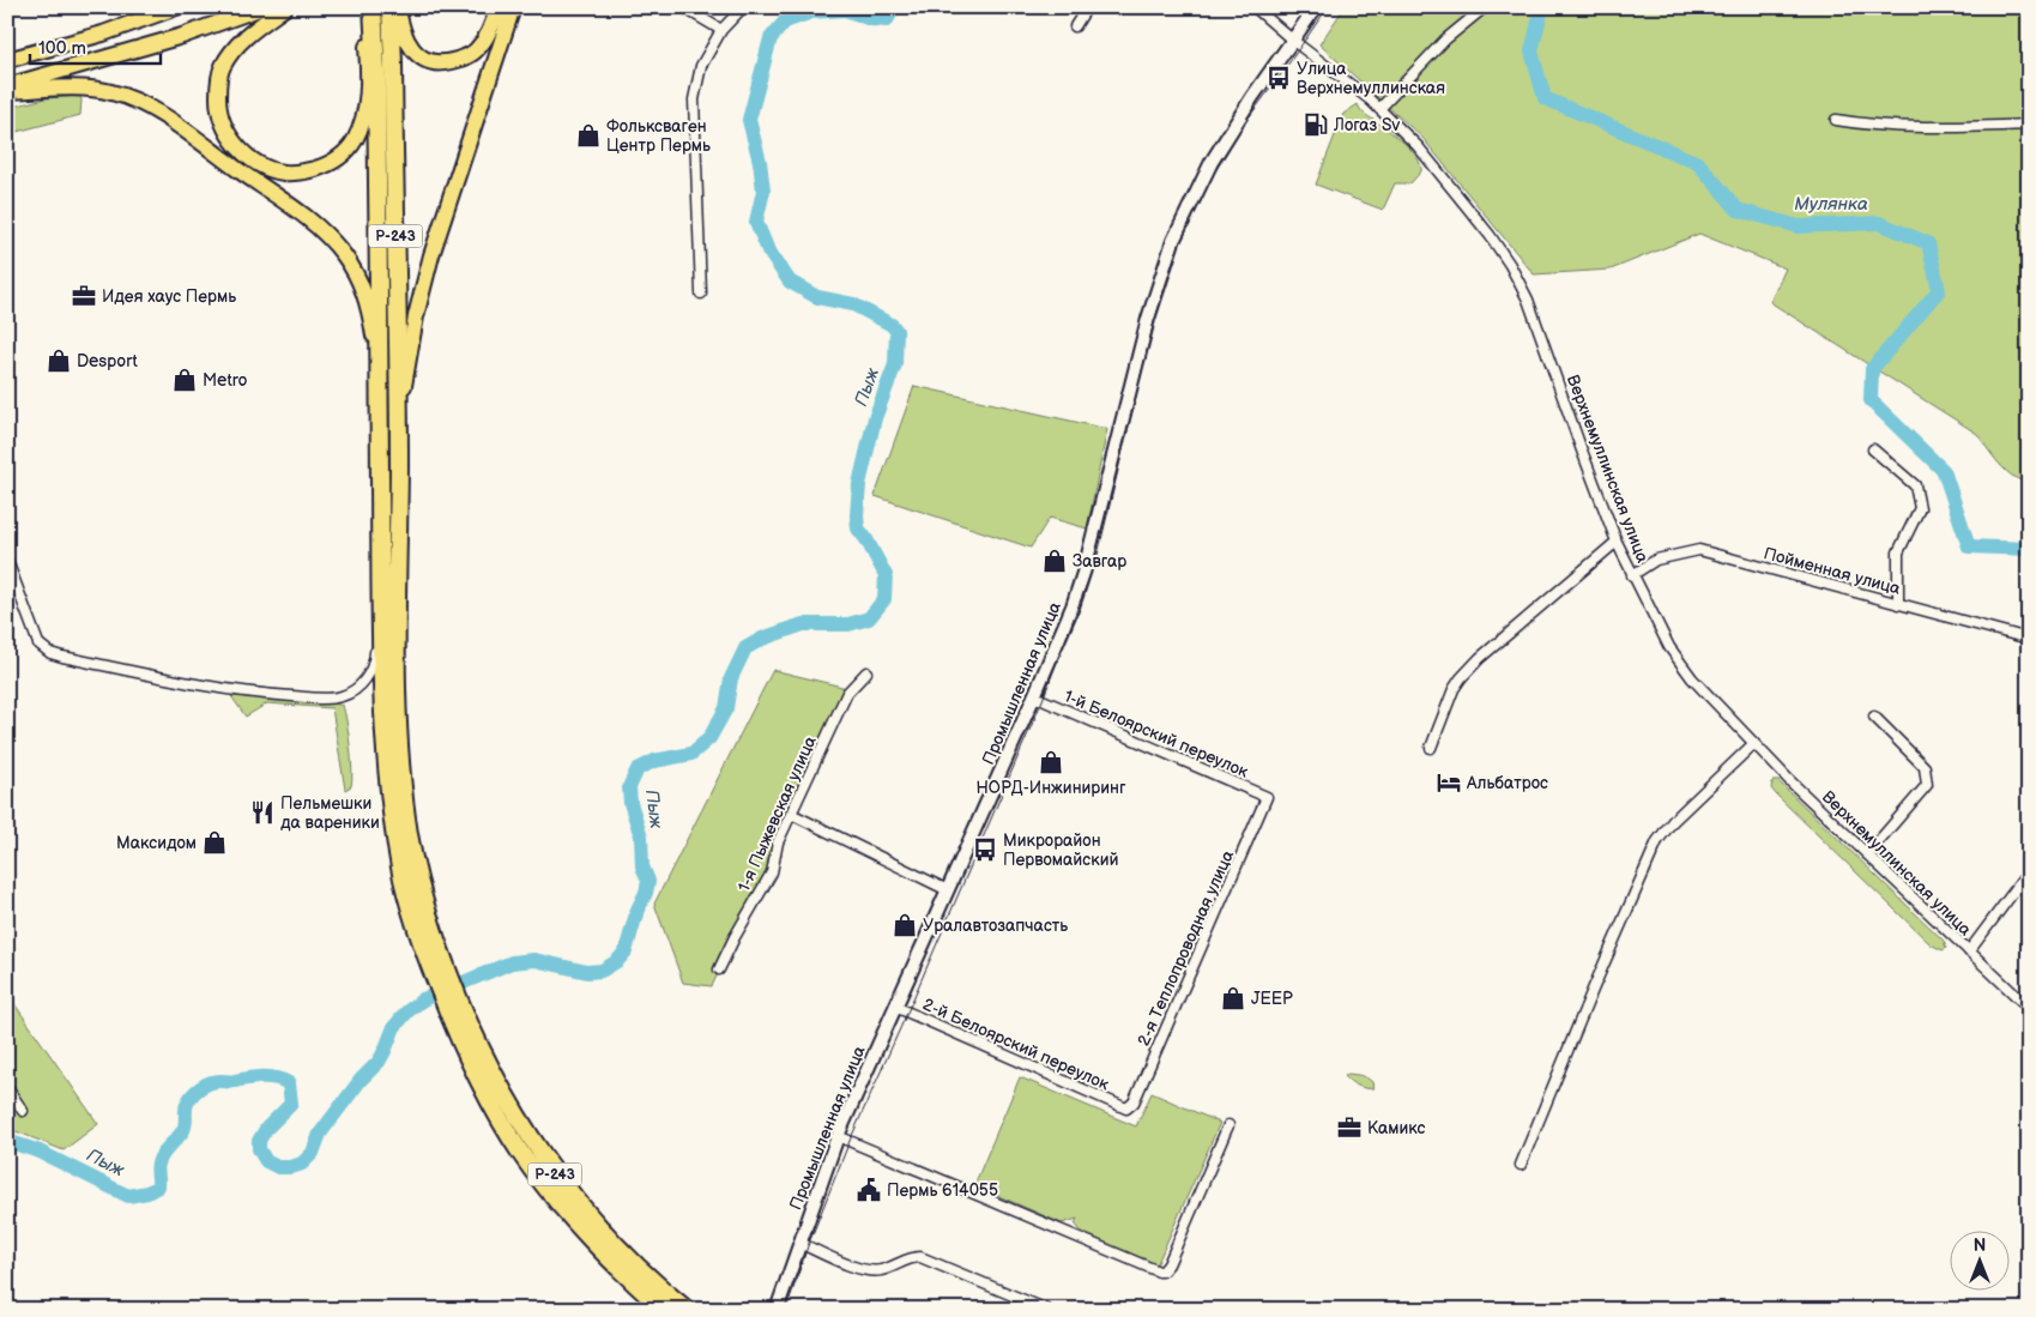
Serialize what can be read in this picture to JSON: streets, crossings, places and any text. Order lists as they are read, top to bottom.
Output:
{
  "streets": {
    "highway": ["Р-243"],
    "street": [
      "Верхнемуллинская улица",
      "Пойменная улица",
      "Промышленная улица",
      "1-й Белоярский переулок",
      "1-я Пыжевская улица",
      "2-я Теплопроводная улица",
      "2-й Белоярский переулок"
    ]
  },
  "crossings": [
    ["Верхнемуллинская улица", "Пойменная улица"],
    ["Верхнемуллинская улица", "Промышленная улица"],
    ["Промышленная улица", "1-й Белоярский переулок"],
    ["Промышленная улица", "2-й Белоярский переулок"],
    ["1-й Белоярский переулок", "2-я Теплопроводная улица"],
    ["2-я Теплопроводная улица", "2-й Белоярский переулок"]
  ],
  "water": ["Мулянка", "Пыж"],
  "places": {
    "bus stop": ["Улица Верхнемуллинская", "Микрорайон Первомайский"],
    "fuel station": ["Логаз Sv"],
    "shop": [
      "Фольксваген Центр Пермь",
      "Desport",
      "Metro",
      "Завгар",
      "НОРД-Инжиниринг",
      "Максидом",
      "Уралавтозапчасть",
      "JEEP"
    ],
    "office": ["Идея хаус Пермь", "Камикс"],
    "hotel": ["Альбатрос"],
    "restaurant": ["Пельмешки да вареники"],
    "public building": ["Пермь 614055"]
  },
  "scale_bar": "100 m",
  "north": "top"
}
